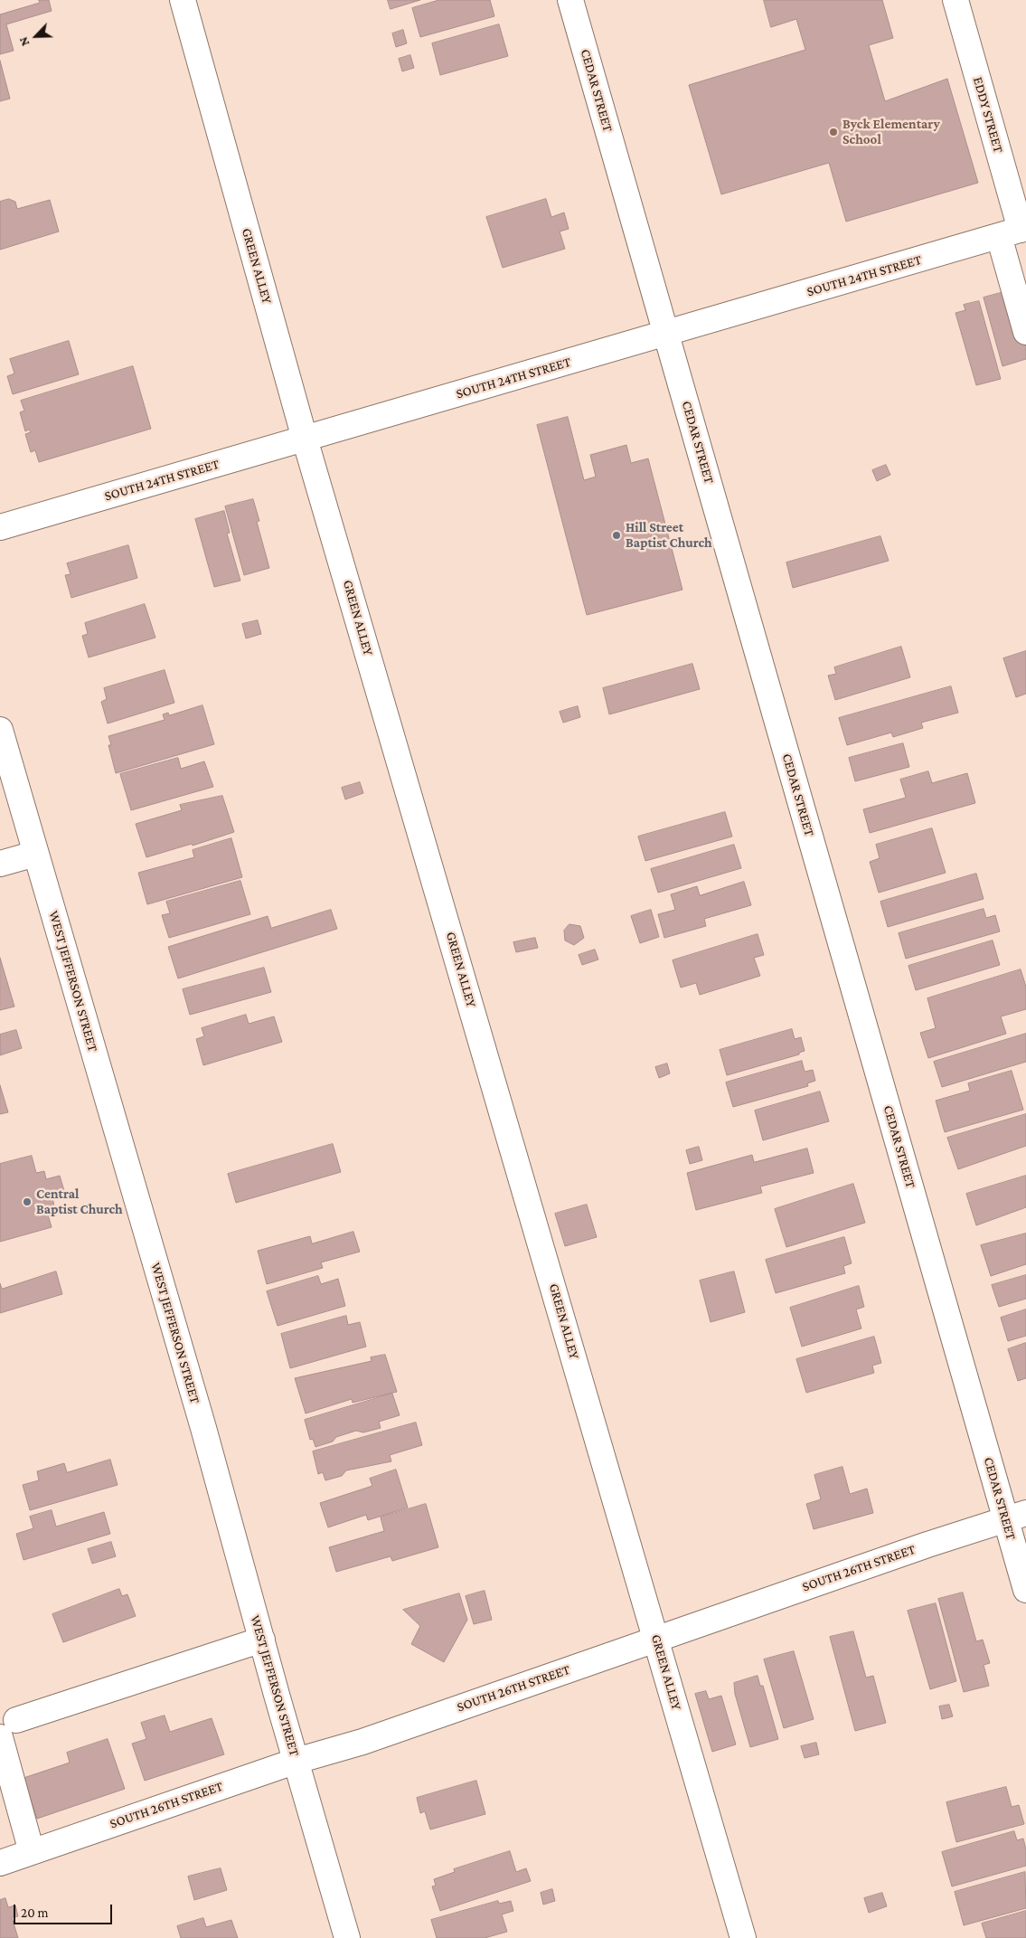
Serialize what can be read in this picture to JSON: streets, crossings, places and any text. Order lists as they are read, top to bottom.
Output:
{
  "streets": {
    "street": [
      "CEDAR STREET",
      "EDDY STREET",
      "GREEN ALLEY",
      "SOUTH 24TH STREET",
      "WEST JEFFERSON STREET",
      "SOUTH 26TH STREET"
    ]
  },
  "crossings": [
    ["CEDAR STREET", "SOUTH 24TH STREET"],
    ["CEDAR STREET", "SOUTH 26TH STREET"],
    ["EDDY STREET", "SOUTH 24TH STREET"],
    ["GREEN ALLEY", "SOUTH 24TH STREET"],
    ["GREEN ALLEY", "SOUTH 26TH STREET"],
    ["WEST JEFFERSON STREET", "SOUTH 26TH STREET"]
  ],
  "places": ["Byck Elementary School", "Hill Street Baptist Church", "Central Baptist Church"],
  "scale_bar": "20 m",
  "north": "bottom left"
}
